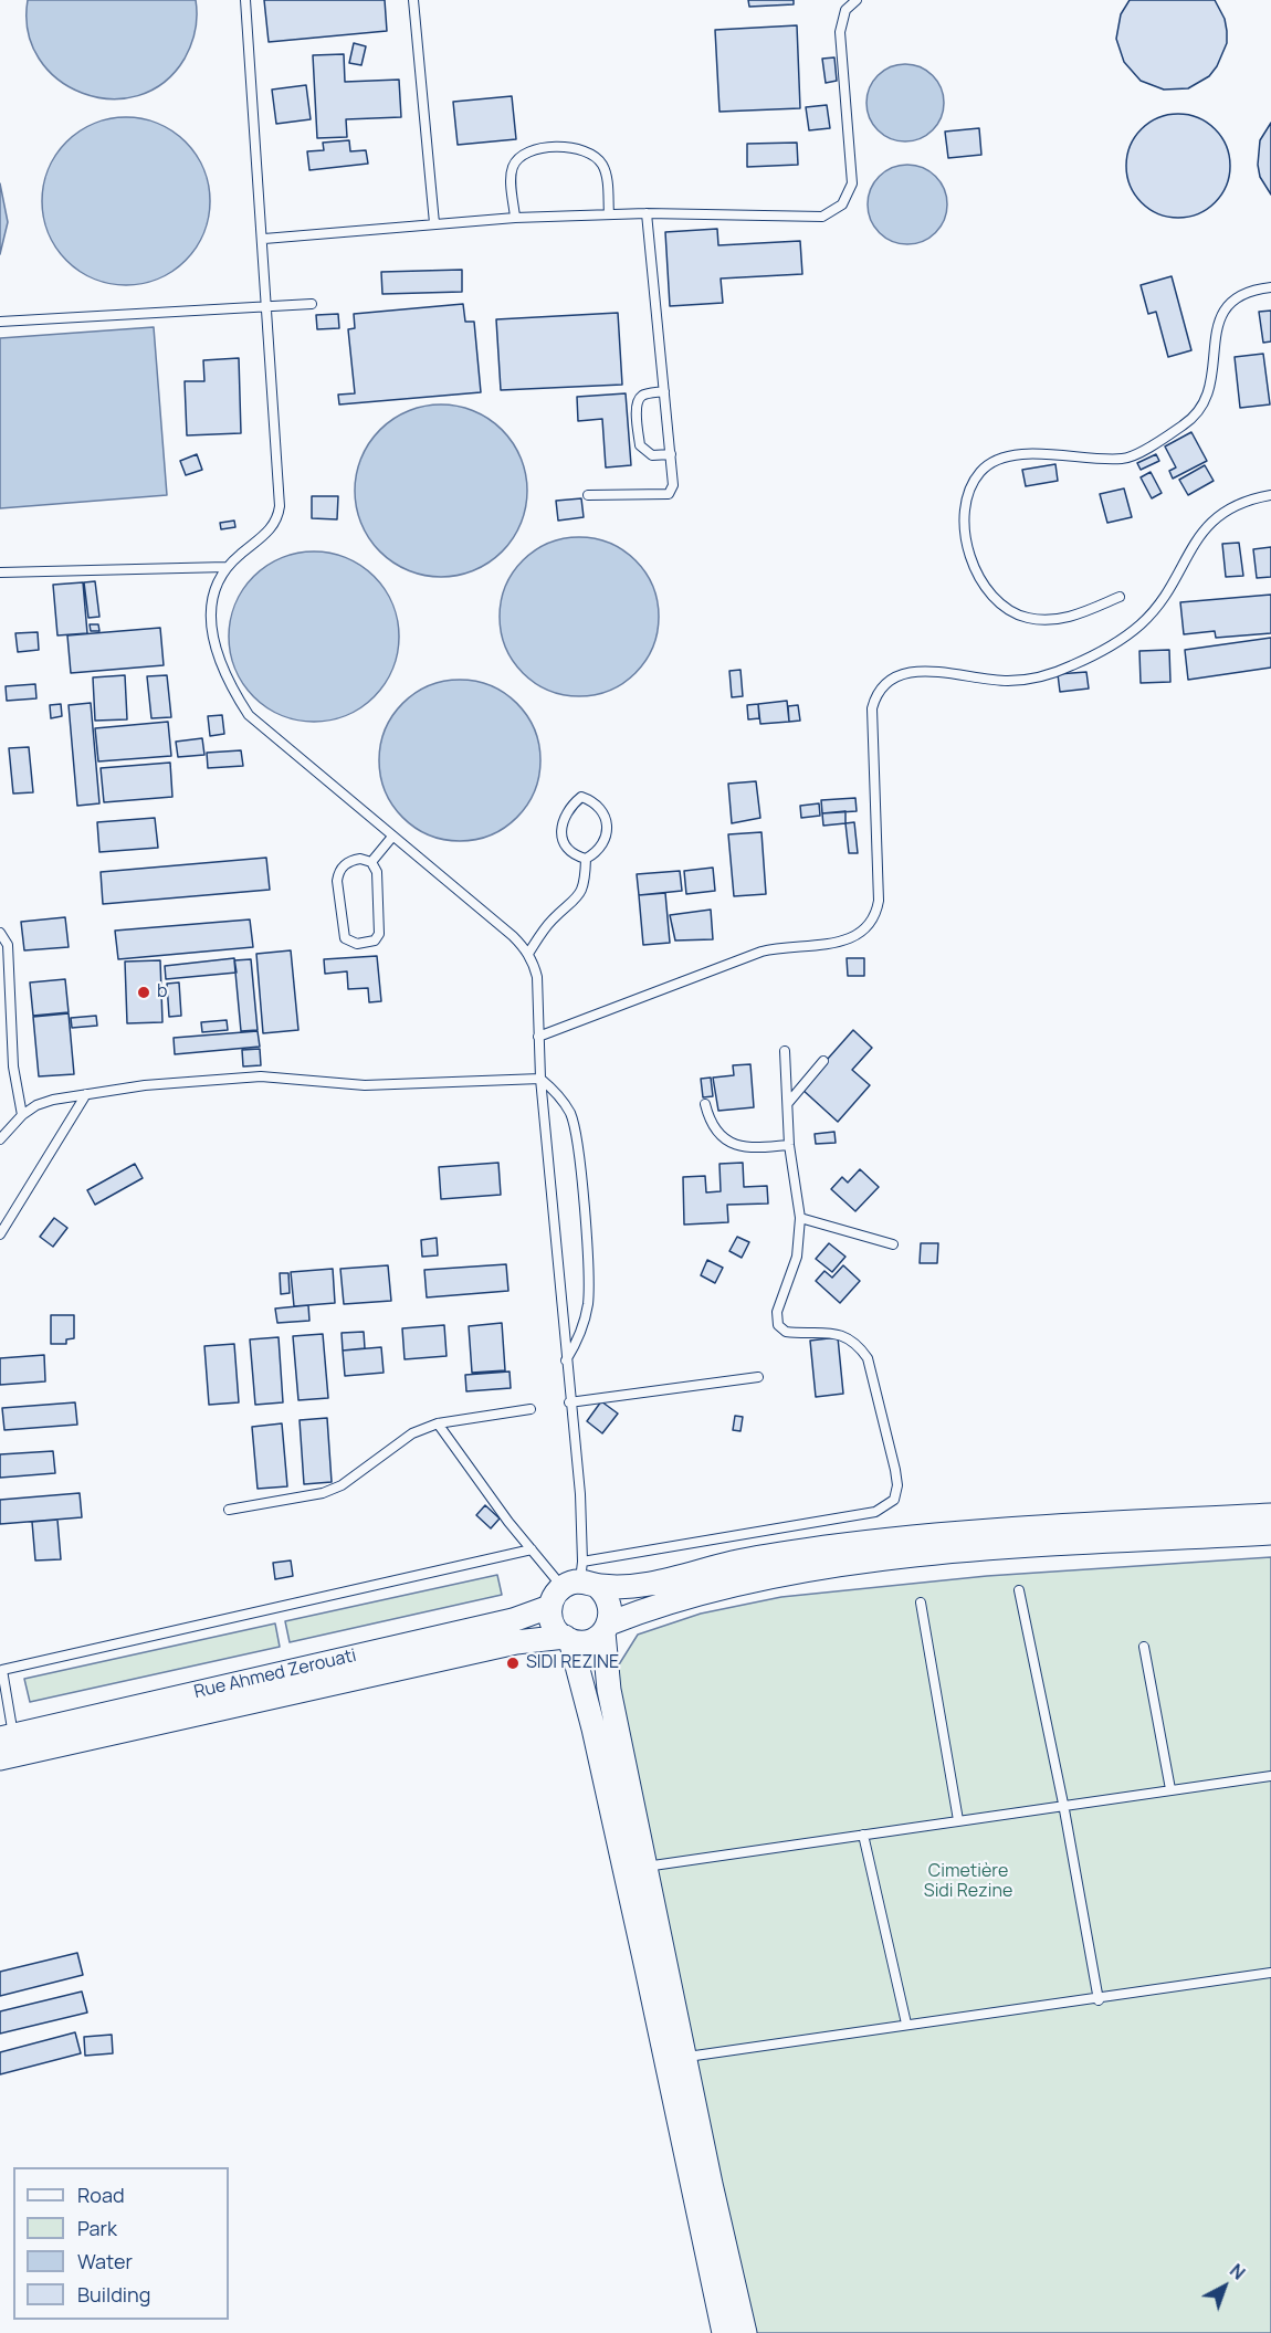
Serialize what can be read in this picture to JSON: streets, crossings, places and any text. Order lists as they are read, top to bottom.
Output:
{
  "streets": {
    "main road": ["Rue Ahmed Zerouati"]
  },
  "parks": ["Cimetière Sidi Rezine"],
  "places": ["b", "SIDI REZINE"],
  "legend": [
    "Road",
    "Park",
    "Water",
    "Building"
  ],
  "north": "top right"
}
